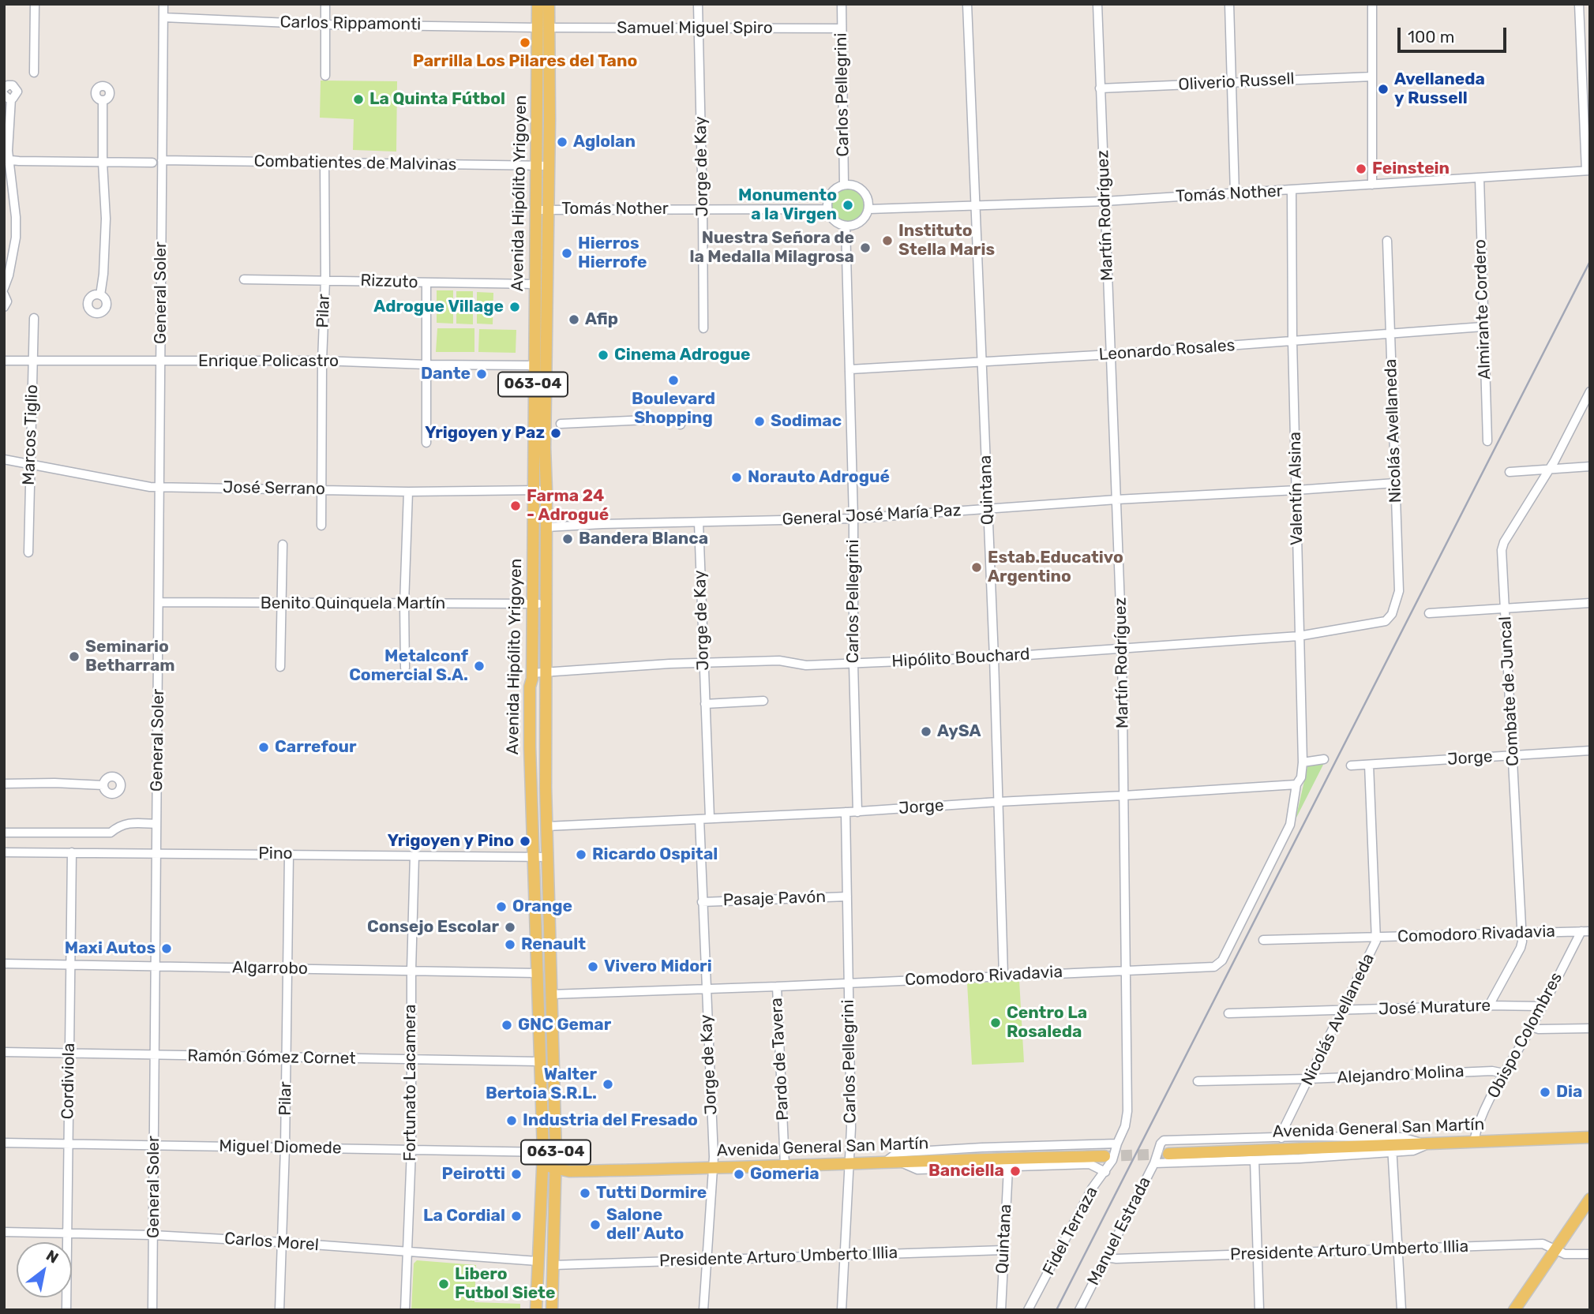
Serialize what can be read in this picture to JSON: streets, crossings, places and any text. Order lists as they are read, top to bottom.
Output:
{
  "streets": {
    "main road": ["Avenida Hipólito Yrigoyen", "063-04", "Avenida General San Martín"],
    "street": [
      "Carlos Rippamonti",
      "Samuel Miguel Spiro",
      "Oliverio Russell",
      "Carlos Pellegrini",
      "Combatientes de Malvinas",
      "Jorge de Kay",
      "Tomás Nother",
      "Martín Rodríguez",
      "Rizzuto",
      "General Soler",
      "Almirante Cordero",
      "Pilar",
      "Leonardo Rosales",
      "Enrique Policastro",
      "Nicolás Avellaneda",
      "Marcos Tiglio",
      "José Serrano",
      "Valentín Alsina",
      "Quintana",
      "General José María Paz",
      "Benito Quinquela Martín",
      "Hipólito Bouchard",
      "Combate de Juncal",
      "Jorge",
      "Pino",
      "Pasaje Pavón",
      "Comodoro Rivadavia",
      "Algarrobo",
      "José Murature",
      "Obispo Colombres",
      "Ramón Gómez Cornet",
      "Pardo de Tavera",
      "Alejandro Molina",
      "Cordiviola",
      "Fortunato Lacamera",
      "Miguel Diomede",
      "Fidel Terraza",
      "Manuel Estrada",
      "Carlos Morel",
      "Presidente Arturo Umberto Illia"
    ]
  },
  "crossings": [
    ["Carlos Rippamonti", "Samuel Miguel Spiro"],
    ["Carlos Rippamonti", "Avenida Hipólito Yrigoyen"],
    ["Carlos Rippamonti", "General Soler"],
    ["Samuel Miguel Spiro", "Carlos Pellegrini"],
    ["Samuel Miguel Spiro", "Jorge de Kay"],
    ["Samuel Miguel Spiro", "Avenida Hipólito Yrigoyen"],
    ["Oliverio Russell", "Martín Rodríguez"],
    ["Carlos Pellegrini", "Tomás Nother"],
    ["Carlos Pellegrini", "Leonardo Rosales"],
    ["Carlos Pellegrini", "General José María Paz"],
    ["Carlos Pellegrini", "Hipólito Bouchard"],
    ["Carlos Pellegrini", "Jorge"],
    ["Carlos Pellegrini", "Pasaje Pavón"],
    ["Carlos Pellegrini", "Comodoro Rivadavia"],
    ["Carlos Pellegrini", "Avenida General San Martín"],
    ["Carlos Pellegrini", "Presidente Arturo Umberto Illia"],
    ["Combatientes de Malvinas", "Avenida Hipólito Yrigoyen"],
    ["Combatientes de Malvinas", "General Soler"],
    ["Combatientes de Malvinas", "Pilar"],
    ["Jorge de Kay", "Tomás Nother"],
    ["Jorge de Kay", "General José María Paz"],
    ["Jorge de Kay", "Hipólito Bouchard"],
    ["Jorge de Kay", "Jorge"],
    ["Jorge de Kay", "Pasaje Pavón"],
    ["Jorge de Kay", "Comodoro Rivadavia"],
    ["Jorge de Kay", "Avenida General San Martín"],
    ["Jorge de Kay", "Presidente Arturo Umberto Illia"],
    ["Avenida Hipólito Yrigoyen", "Tomás Nother"],
    ["Avenida Hipólito Yrigoyen", "Rizzuto"],
    ["Avenida Hipólito Yrigoyen", "Enrique Policastro"],
    ["Avenida Hipólito Yrigoyen", "José Serrano"],
    ["Avenida Hipólito Yrigoyen", "General José María Paz"],
    ["Avenida Hipólito Yrigoyen", "Benito Quinquela Martín"],
    ["Avenida Hipólito Yrigoyen", "Hipólito Bouchard"],
    ["Avenida Hipólito Yrigoyen", "Jorge"],
    ["Avenida Hipólito Yrigoyen", "Pino"],
    ["Avenida Hipólito Yrigoyen", "Comodoro Rivadavia"],
    ["Avenida Hipólito Yrigoyen", "Algarrobo"],
    ["Avenida Hipólito Yrigoyen", "Ramón Gómez Cornet"],
    ["Avenida Hipólito Yrigoyen", "Avenida General San Martín"],
    ["Avenida Hipólito Yrigoyen", "Miguel Diomede"],
    ["Avenida Hipólito Yrigoyen", "Carlos Morel"],
    ["Avenida Hipólito Yrigoyen", "Presidente Arturo Umberto Illia"],
    ["Tomás Nother", "Martín Rodríguez"],
    ["Tomás Nother", "Almirante Cordero"],
    ["Tomás Nother", "Valentín Alsina"],
    ["Tomás Nother", "Quintana"],
    ["Martín Rodríguez", "Leonardo Rosales"],
    ["Martín Rodríguez", "General José María Paz"],
    ["Martín Rodríguez", "Hipólito Bouchard"],
    ["Martín Rodríguez", "Jorge"],
    ["Martín Rodríguez", "Comodoro Rivadavia"],
    ["Martín Rodríguez", "Avenida General San Martín"],
    ["Martín Rodríguez", "Fidel Terraza"],
    ["Rizzuto", "Pilar"],
    ["General Soler", "Enrique Policastro"],
    ["General Soler", "José Serrano"],
    ["General Soler", "Benito Quinquela Martín"],
    ["General Soler", "Pino"],
    ["General Soler", "Algarrobo"],
    ["General Soler", "Ramón Gómez Cornet"],
    ["General Soler", "Miguel Diomede"],
    ["General Soler", "Carlos Morel"],
    ["Almirante Cordero", "Leonardo Rosales"],
    ["Pilar", "Enrique Policastro"],
    ["Pilar", "José Serrano"],
    ["Pilar", "Pino"],
    ["Pilar", "Algarrobo"],
    ["Pilar", "Ramón Gómez Cornet"],
    ["Pilar", "Miguel Diomede"],
    ["Pilar", "Carlos Morel"],
    ["Leonardo Rosales", "Nicolás Avellaneda"],
    ["Leonardo Rosales", "Valentín Alsina"],
    ["Leonardo Rosales", "Quintana"],
    ["Enrique Policastro", "Marcos Tiglio"],
    ["Nicolás Avellaneda", "General José María Paz"],
    ["Nicolás Avellaneda", "Hipólito Bouchard"],
    ["Nicolás Avellaneda", "Jorge"],
    ["Nicolás Avellaneda", "Comodoro Rivadavia"],
    ["Nicolás Avellaneda", "José Murature"],
    ["Nicolás Avellaneda", "Alejandro Molina"],
    ["Marcos Tiglio", "José Serrano"],
    ["Valentín Alsina", "General José María Paz"],
    ["Valentín Alsina", "Hipólito Bouchard"],
    ["Valentín Alsina", "Jorge"],
    ["Valentín Alsina", "Comodoro Rivadavia"],
    ["Quintana", "General José María Paz"],
    ["Quintana", "Hipólito Bouchard"],
    ["Quintana", "Jorge"],
    ["Quintana", "Comodoro Rivadavia"],
    ["Quintana", "Presidente Arturo Umberto Illia"],
    ["Combate de Juncal", "Jorge"],
    ["Combate de Juncal", "Comodoro Rivadavia"],
    ["Combate de Juncal", "José Murature"],
    ["Jorge", "Comodoro Rivadavia"],
    ["Pino", "Cordiviola"],
    ["Pino", "Fortunato Lacamera"],
    ["Comodoro Rivadavia", "Obispo Colombres"],
    ["Comodoro Rivadavia", "Pardo de Tavera"],
    ["Algarrobo", "Cordiviola"],
    ["Algarrobo", "Fortunato Lacamera"],
    ["José Murature", "Obispo Colombres"],
    ["Obispo Colombres", "Alejandro Molina"],
    ["Obispo Colombres", "Avenida General San Martín"],
    ["Ramón Gómez Cornet", "Cordiviola"],
    ["Ramón Gómez Cornet", "Fortunato Lacamera"],
    ["Pardo de Tavera", "Avenida General San Martín"],
    ["Cordiviola", "Miguel Diomede"],
    ["Cordiviola", "Carlos Morel"],
    ["Fortunato Lacamera", "Miguel Diomede"],
    ["Fortunato Lacamera", "Carlos Morel"],
    ["Avenida General San Martín", "Fidel Terraza"],
    ["Avenida General San Martín", "Manuel Estrada"],
    ["Manuel Estrada", "Presidente Arturo Umberto Illia"]
  ],
  "places": [
    "Parrilla Los Pilares del Tano",
    "Avellaneda y Russell",
    "La Quinta Fútbol",
    "Aglolan",
    "Feinstein",
    "Monumento a la Virgen",
    "Instituto Stella Maris",
    "Nuestra Señora de la Medalla Milagrosa",
    "Hierros Hierrofe",
    "Adrogue Village",
    "Afip",
    "Cinema Adrogue",
    "Dante",
    "Boulevard Shopping",
    "Sodimac",
    "Yrigoyen y Paz",
    "Norauto Adrogué",
    "Farma 24 - Adrogué",
    "Bandera Blanca",
    "Estab.Educativo Argentino",
    "Seminario Betharram",
    "Metalconf Comercial S.A.",
    "AySA",
    "Carrefour",
    "Yrigoyen y Pino",
    "Ricardo Ospital",
    "Orange",
    "Consejo Escolar",
    "Renault",
    "Maxi Autos",
    "Vivero Midori",
    "Centro La Rosaleda",
    "GNC Gemar",
    "Walter Bertoia S.R.L.",
    "Dia",
    "Industria del Fresado",
    "Banciella",
    "Peirotti",
    "Gomeria",
    "Tutti Dormire",
    "La Cordial",
    "Salone dell' Auto",
    "Libero Futbol Siete"
  ],
  "scale_bar": "100 m",
  "north": "top right"
}
